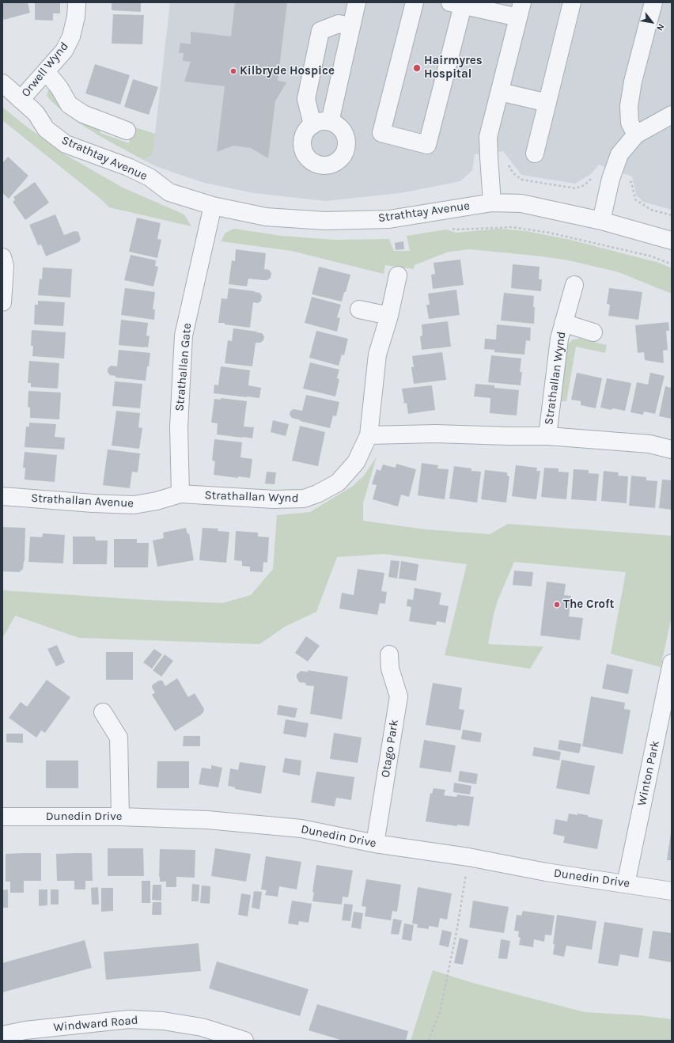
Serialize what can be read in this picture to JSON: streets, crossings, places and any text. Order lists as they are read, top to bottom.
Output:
{
  "streets": {
    "street": [
      "Orwell Wynd",
      "Strathtay Avenue",
      "Strathallan Gate",
      "Strathallan Wynd",
      "Strathallan Avenue",
      "Otago Park",
      "Winton Park",
      "Dunedin Drive",
      "Windward Road"
    ]
  },
  "crossings": [
    ["Orwell Wynd", "Strathtay Avenue"],
    ["Strathtay Avenue", "Strathallan Gate"],
    ["Strathallan Gate", "Strathallan Wynd"],
    ["Strathallan Gate", "Strathallan Avenue"],
    ["Strathallan Wynd", "Strathallan Avenue"],
    ["Otago Park", "Dunedin Drive"],
    ["Winton Park", "Dunedin Drive"]
  ],
  "places": ["Hairmyres Hospital", "Kilbryde Hospice", "The Croft"],
  "north": "bottom right"
}
